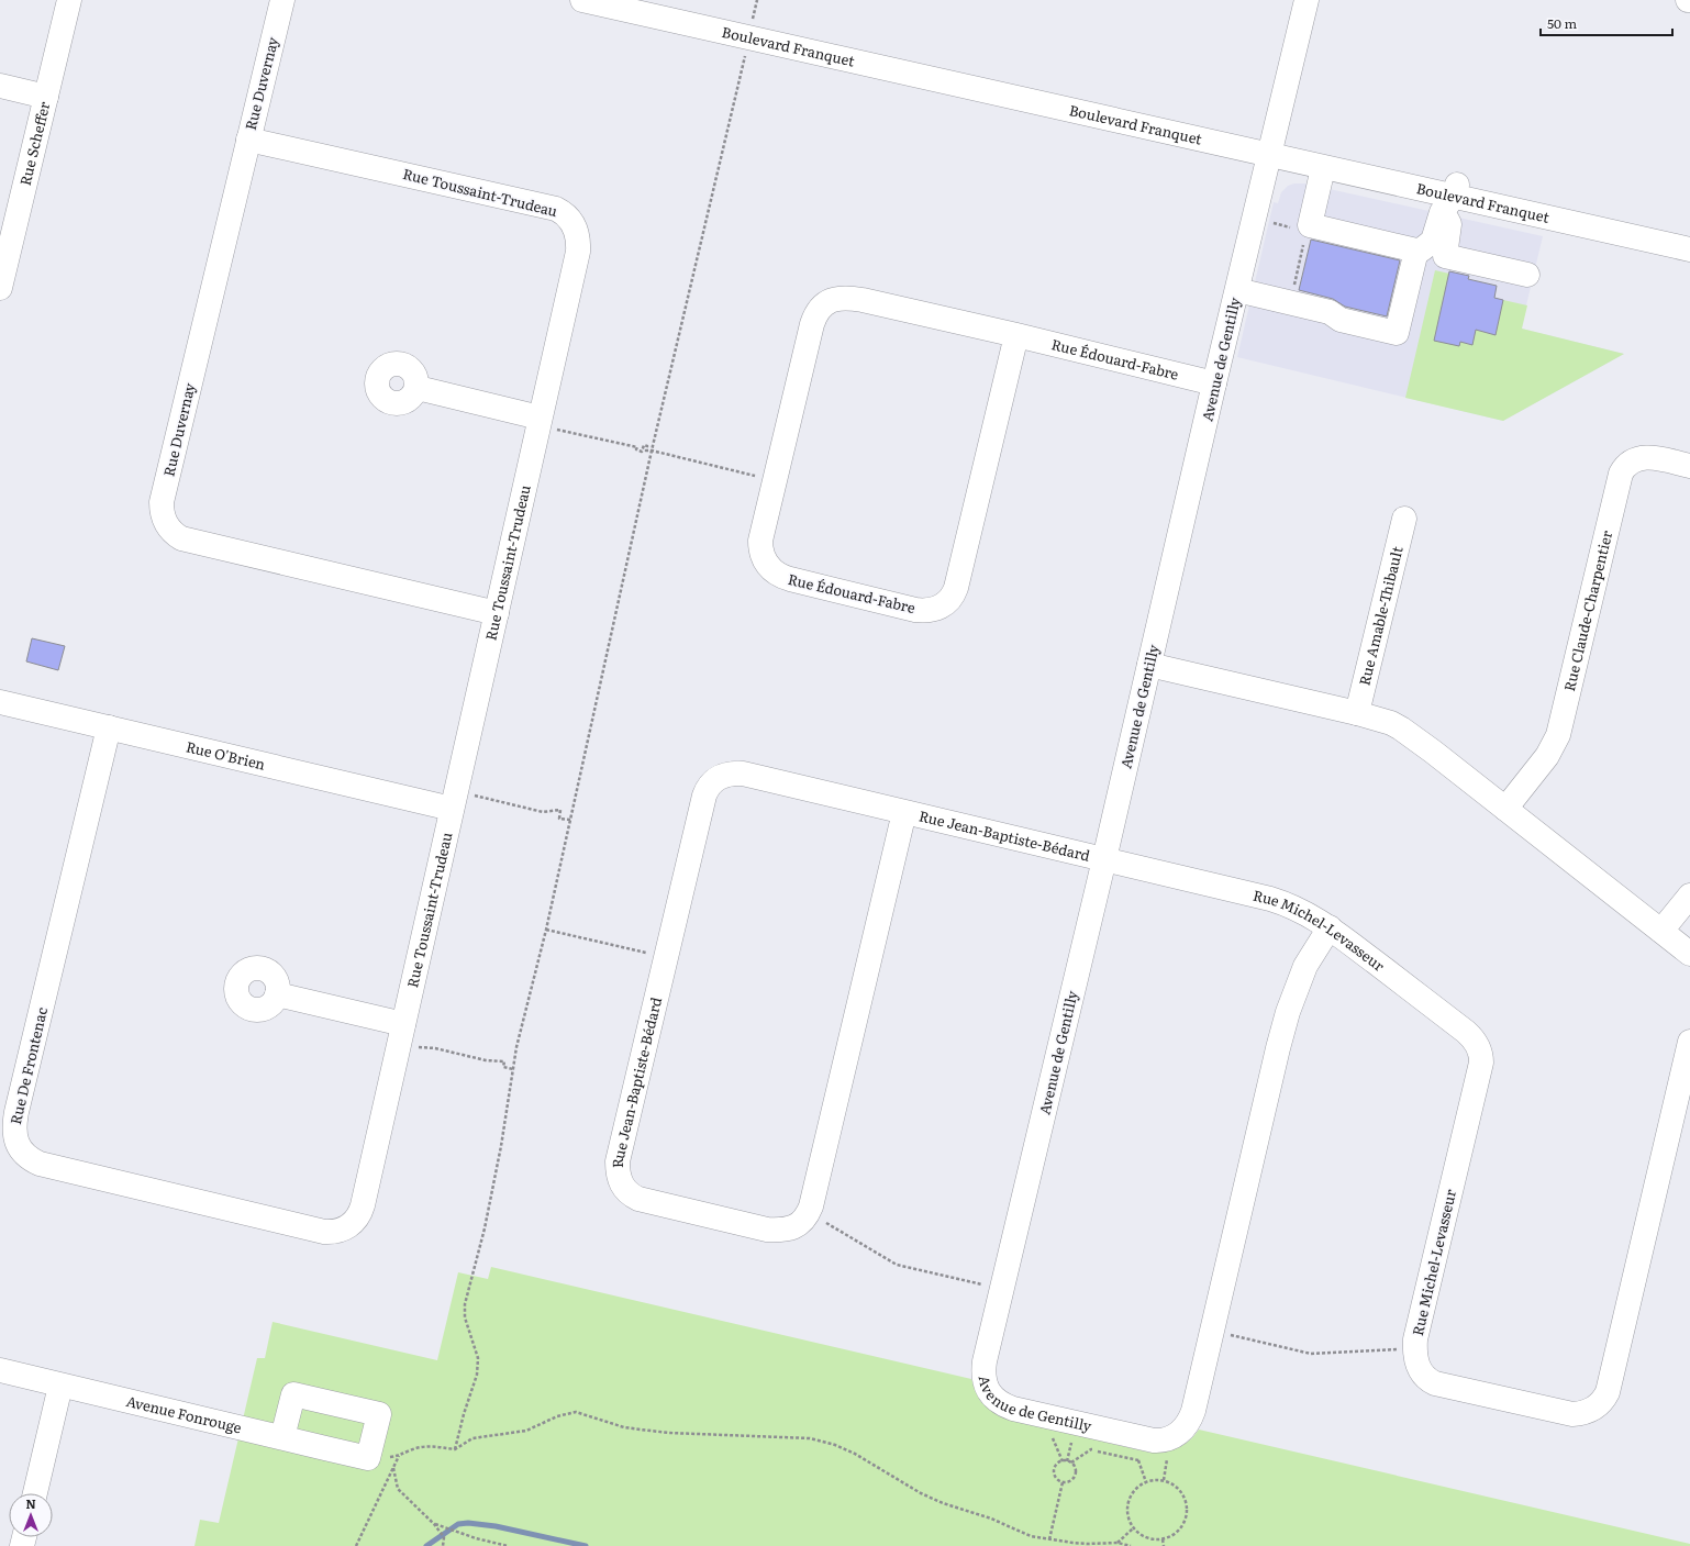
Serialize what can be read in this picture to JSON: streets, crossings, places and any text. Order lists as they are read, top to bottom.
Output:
{
  "streets": {
    "street": [
      "Boulevard Franquet",
      "Rue Duvernay",
      "Rue Scheffer",
      "Rue Toussaint-Trudeau",
      "Rue Édouard-Fabre",
      "Avenue de Gentilly",
      "Rue Claude-Charpentier",
      "Rue Amable-Thibault",
      "Rue O'Brien",
      "Rue Jean-Baptiste-Bédard",
      "Rue Michel-Levasseur",
      "Rue De Frontenac",
      "Avenue Fonrouge"
    ]
  },
  "crossings": [
    ["Boulevard Franquet", "Avenue de Gentilly"],
    ["Rue Duvernay", "Rue Toussaint-Trudeau"],
    ["Rue Toussaint-Trudeau", "Rue O'Brien"],
    ["Rue Toussaint-Trudeau", "Rue De Frontenac"],
    ["Rue Édouard-Fabre", "Avenue de Gentilly"],
    ["Avenue de Gentilly", "Rue Jean-Baptiste-Bédard"],
    ["Avenue de Gentilly", "Rue Michel-Levasseur"],
    ["Rue O'Brien", "Rue De Frontenac"],
    ["Rue Jean-Baptiste-Bédard", "Rue Michel-Levasseur"]
  ],
  "scale_bar": "50 m",
  "north": "top"
}
